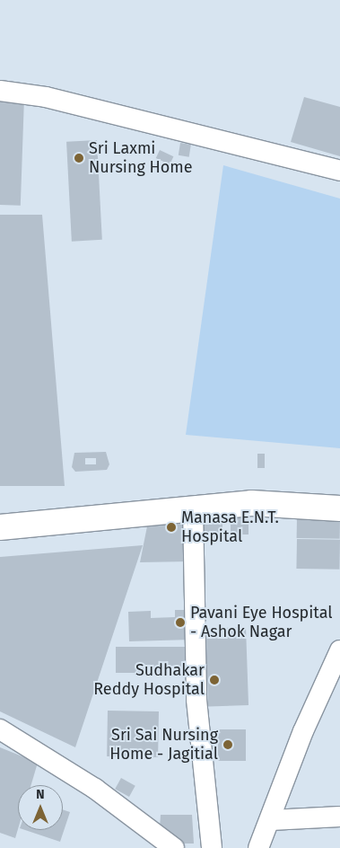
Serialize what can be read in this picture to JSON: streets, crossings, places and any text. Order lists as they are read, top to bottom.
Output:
{
  "places": [
    "Sri Laxmi Nursing Home",
    "Manasa E.N.T. Hospital",
    "Pavani Eye Hospital - Ashok Nagar",
    "Sudhakar Reddy Hospital",
    "Sri Sai Nursing Home - Jagitial"
  ],
  "north": "top"
}
